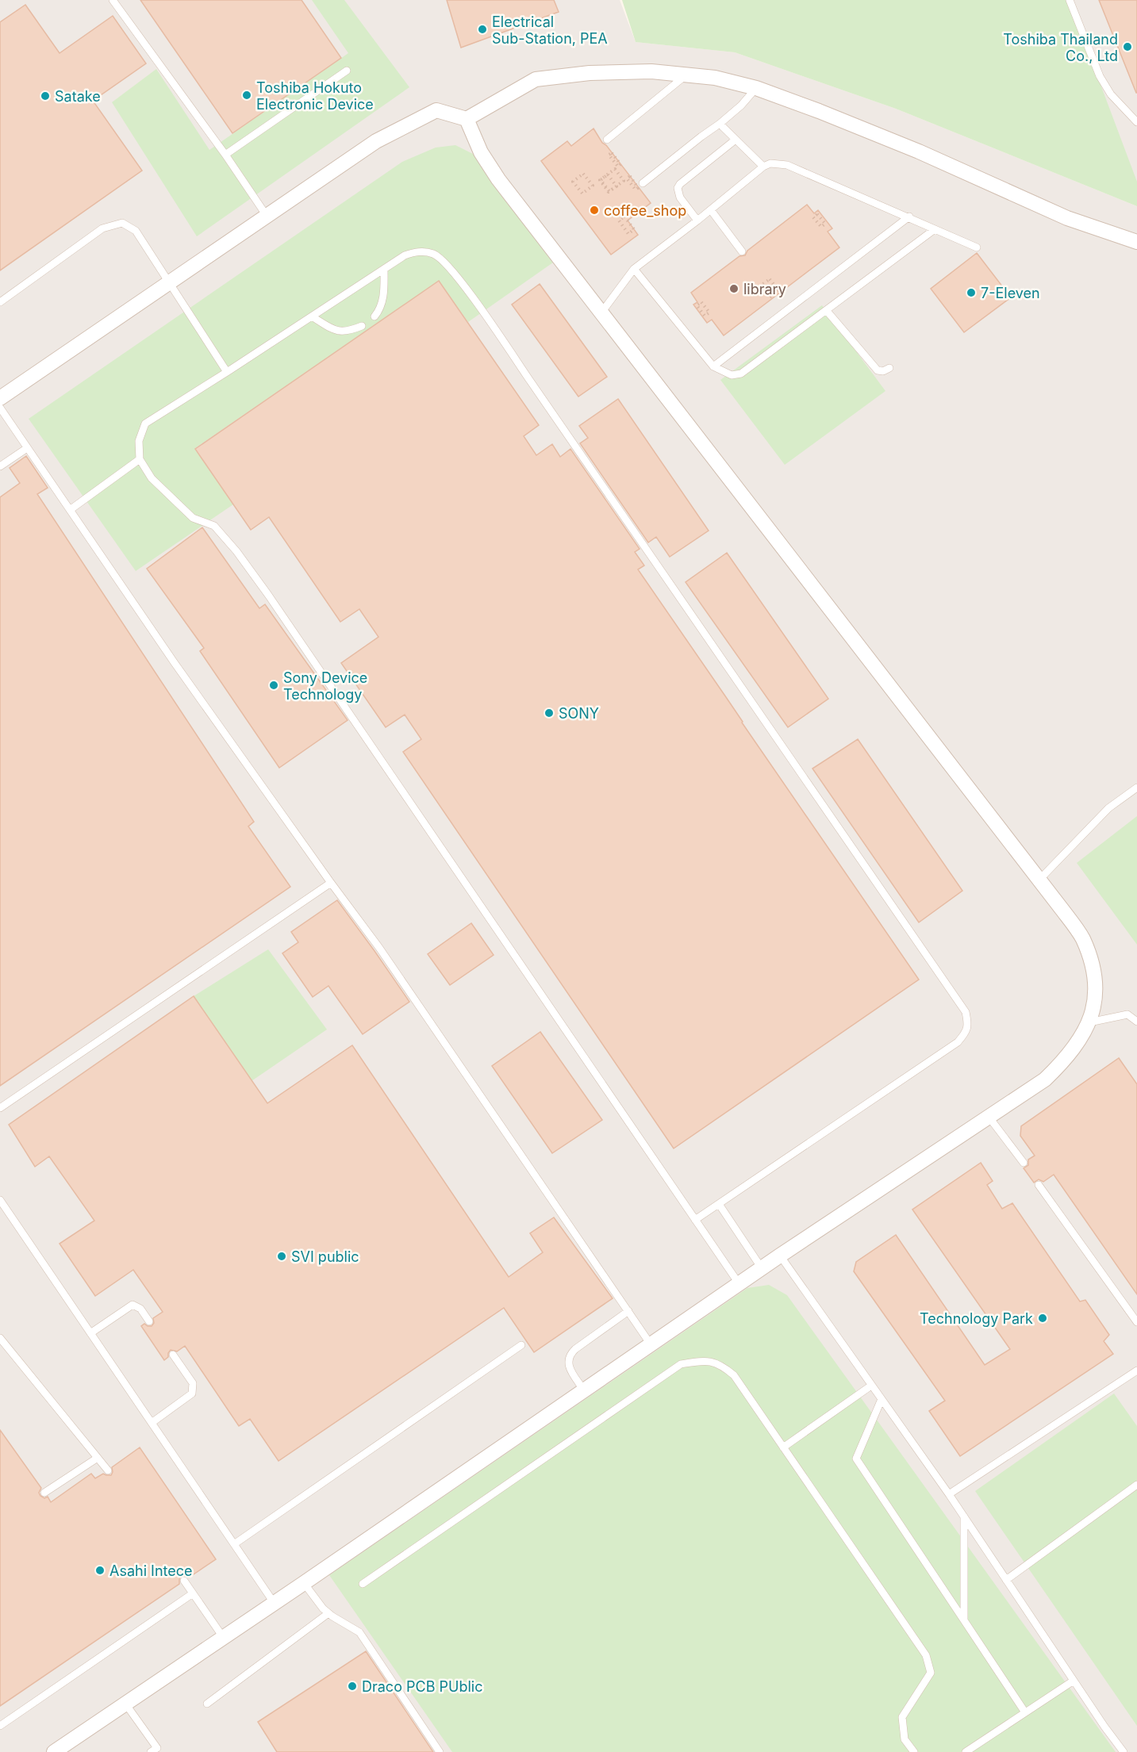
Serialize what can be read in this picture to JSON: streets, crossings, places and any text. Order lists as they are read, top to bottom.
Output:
{
  "places": [
    "Electrical Sub-Station, PEA",
    "Toshiba Thailand Co., Ltd",
    "Toshiba Hokuto Electronic Device",
    "Satake",
    "coffee_shop",
    "library",
    "7-Eleven",
    "Sony Device Technology",
    "SONY",
    "SVI public",
    "Technology Park",
    "Asahi Intece",
    "Draco PCB PUblic"
  ]
}
